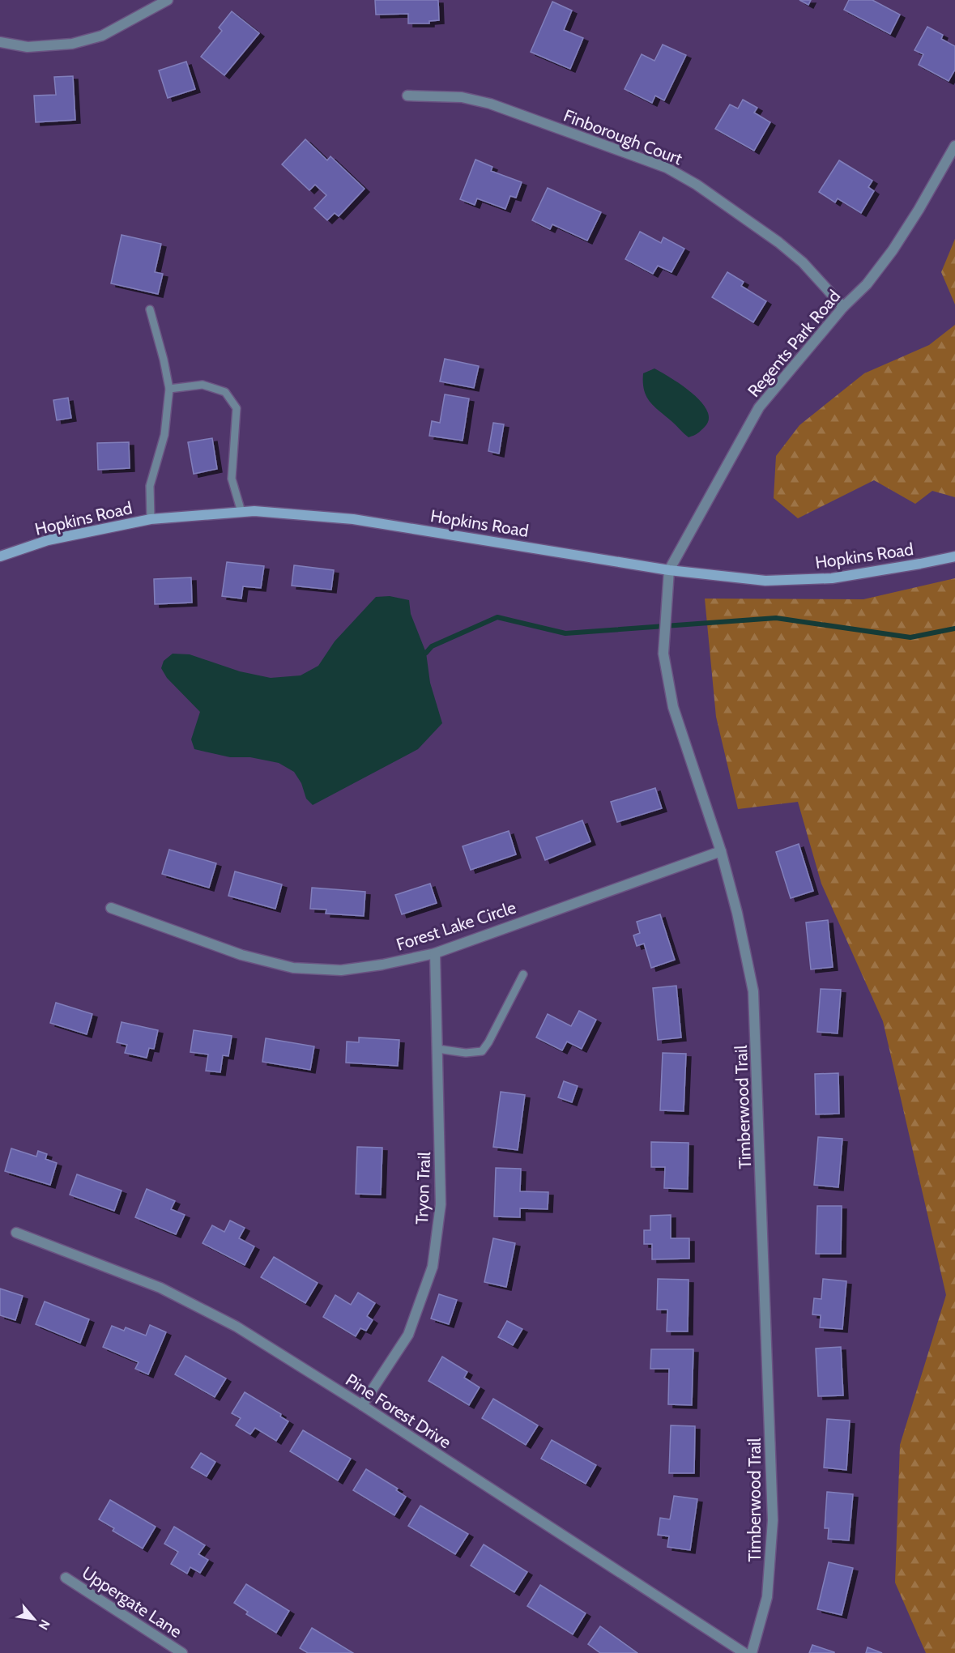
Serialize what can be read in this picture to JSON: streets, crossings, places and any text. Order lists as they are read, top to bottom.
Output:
{
  "streets": {
    "main road": ["Hopkins Road"],
    "street": [
      "Finborough Court",
      "Regents Park Road",
      "Forest Lake Circle",
      "Timberwood Trail",
      "Tryon Trail",
      "Pine Forest Drive",
      "Uppergate Lane"
    ]
  },
  "crossings": [
    ["Finborough Court", "Regents Park Road"],
    ["Regents Park Road", "Hopkins Road"],
    ["Regents Park Road", "Timberwood Trail"],
    ["Hopkins Road", "Timberwood Trail"],
    ["Forest Lake Circle", "Timberwood Trail"],
    ["Forest Lake Circle", "Tryon Trail"],
    ["Tryon Trail", "Pine Forest Drive"]
  ],
  "north": "bottom right"
}
